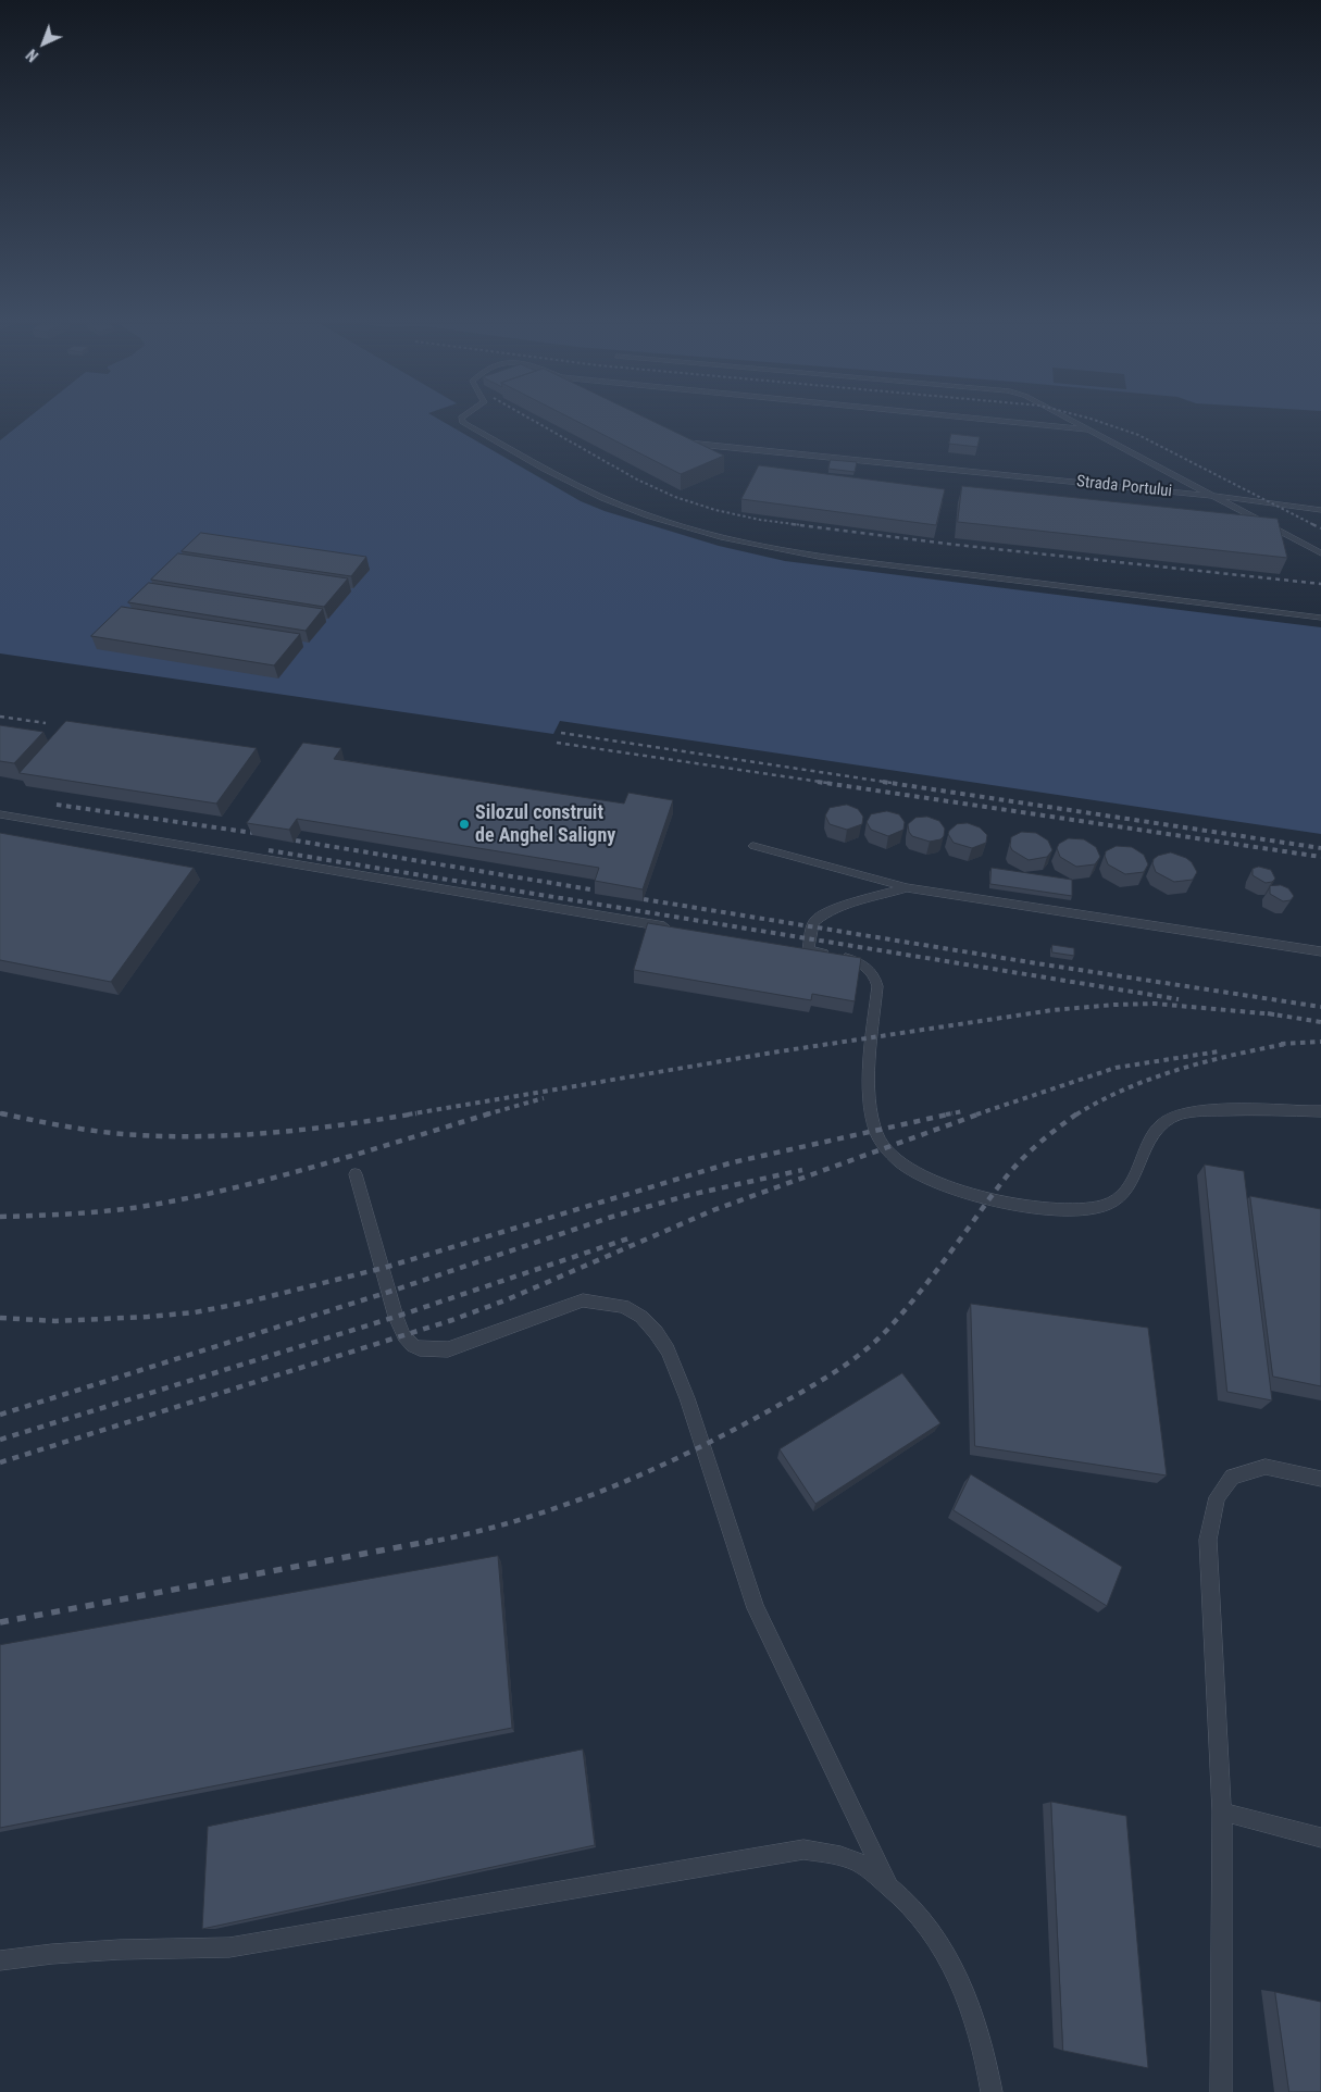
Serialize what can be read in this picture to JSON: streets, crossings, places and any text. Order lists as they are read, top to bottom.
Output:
{
  "streets": {
    "lane": ["Strada Portului"]
  },
  "places": ["Silozul construit de Anghel Saligny"],
  "north": "bottom left"
}
